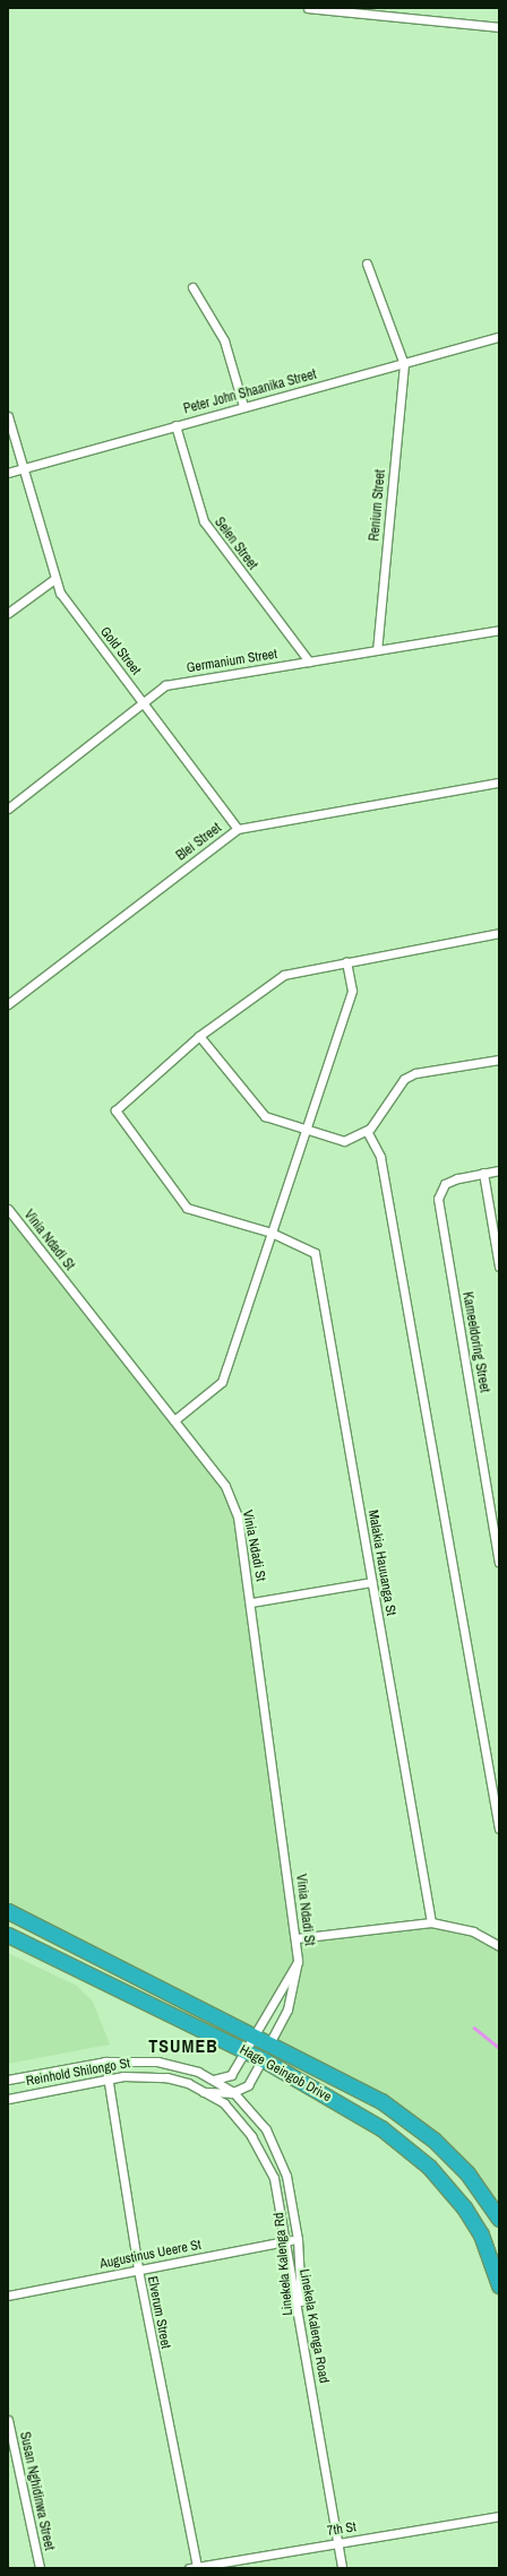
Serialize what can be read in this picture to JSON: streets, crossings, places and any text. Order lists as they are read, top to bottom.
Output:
{
  "streets": {
    "highway": ["Hage Geingob Drive"],
    "street": [
      "Peter John Shaanika Street",
      "Renium Street",
      "Selen Street",
      "Gold Street",
      "Germanium Street",
      "Blei Street",
      "Vinia Ndadi St",
      "Kameeldoring Street",
      "Malakia Hauuanga St",
      "Reinhold Shilongo St",
      "Augustinus Ueere St",
      "Linekela Kalenga Rd",
      "Elverum Street",
      "Linekela Kalenga Road",
      "Susan Nghidinwa Street",
      "7th St"
    ]
  },
  "crossings": [
    ["Peter John Shaanika Street", "Renium Street"],
    ["Peter John Shaanika Street", "Selen Street"],
    ["Peter John Shaanika Street", "Gold Street"],
    ["Renium Street", "Germanium Street"],
    ["Selen Street", "Germanium Street"],
    ["Gold Street", "Germanium Street"],
    ["Gold Street", "Blei Street"],
    ["Vinia Ndadi St", "Hage Geingob Drive"],
    ["Reinhold Shilongo St", "Linekela Kalenga Rd"],
    ["Reinhold Shilongo St", "Elverum Street"],
    ["Reinhold Shilongo St", "Linekela Kalenga Road"],
    ["Augustinus Ueere St", "Linekela Kalenga Rd"],
    ["Augustinus Ueere St", "Elverum Street"],
    ["Augustinus Ueere St", "Linekela Kalenga Road"],
    ["Linekela Kalenga Rd", "Linekela Kalenga Road"],
    ["Elverum Street", "7th St"],
    ["Linekela Kalenga Road", "7th St"]
  ],
  "districts": ["TSUMEB"]
}
